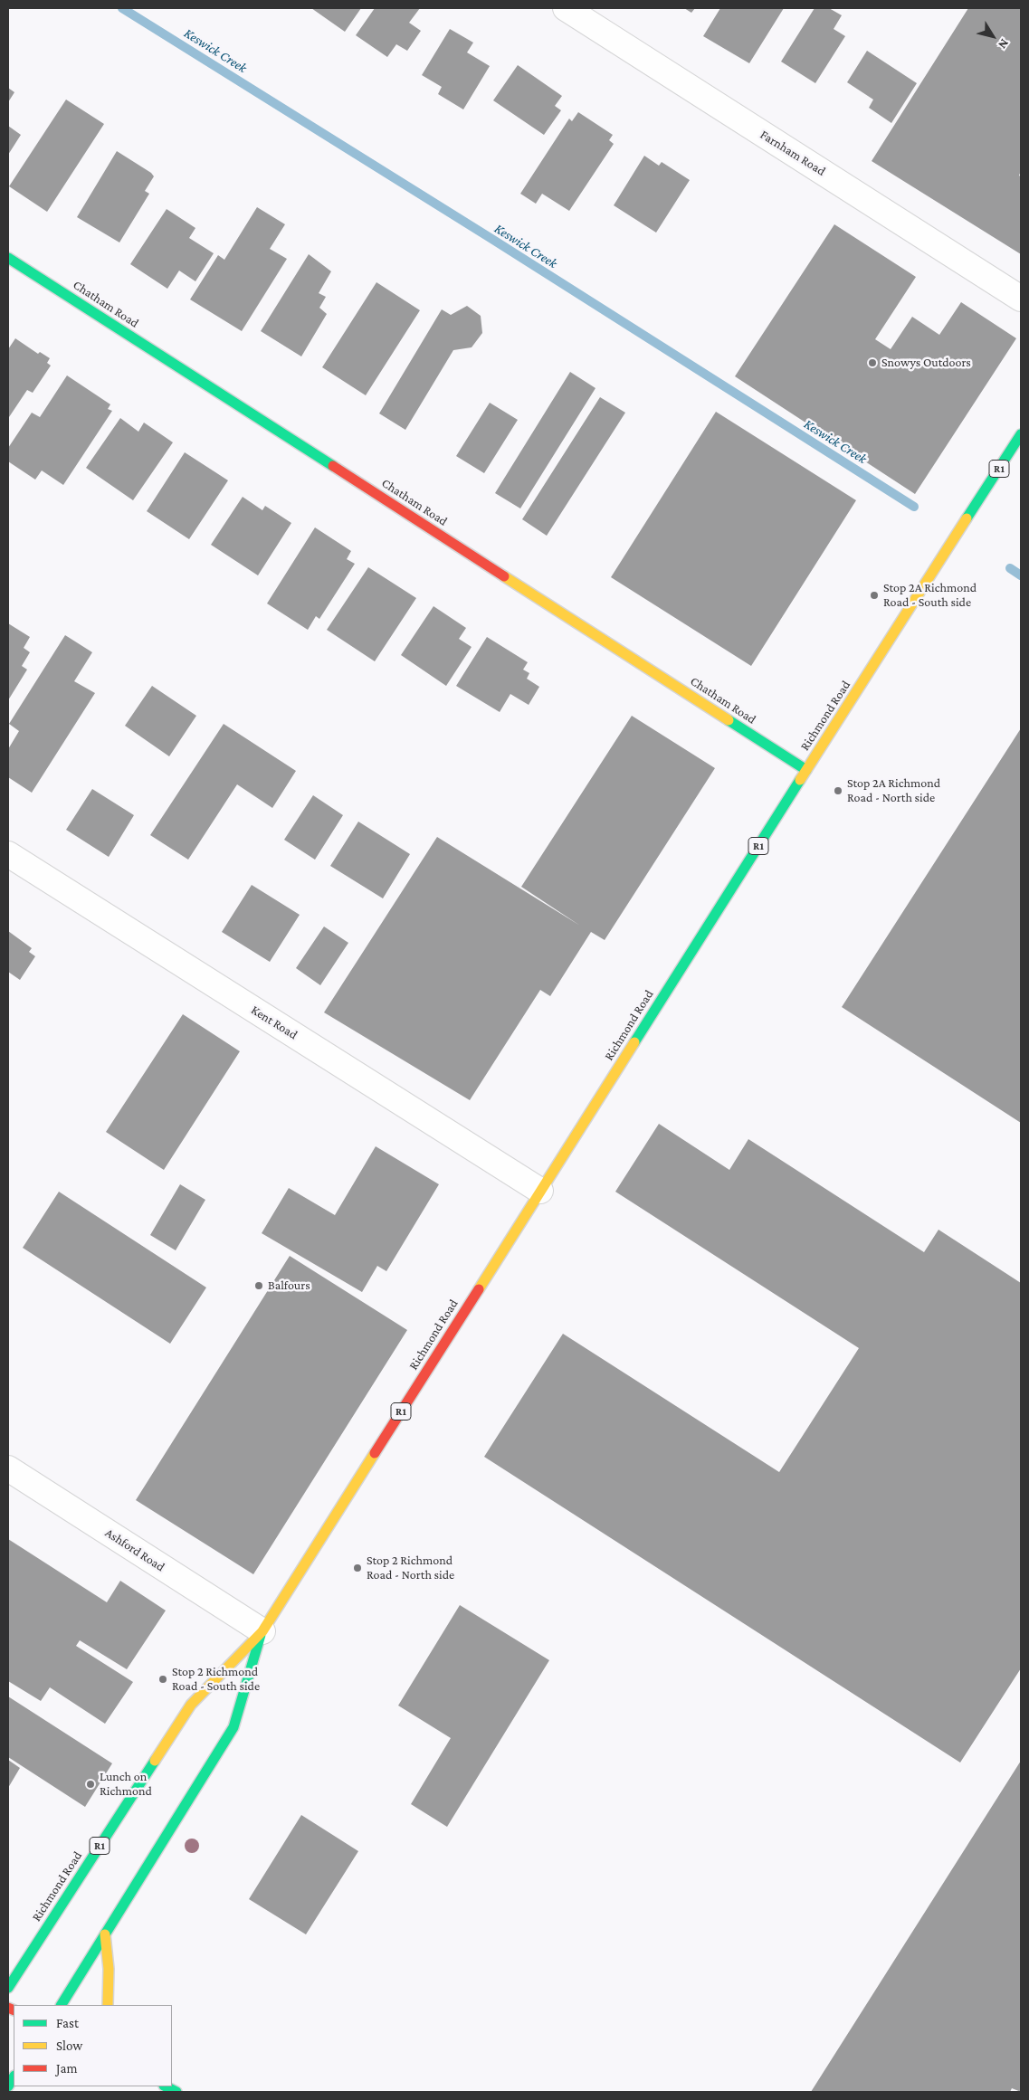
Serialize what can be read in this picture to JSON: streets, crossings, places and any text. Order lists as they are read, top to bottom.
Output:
{
  "streets": {
    "main road": ["Chatham Road", "R1", "Richmond Road"],
    "street": ["Farnham Road", "Kent Road", "Ashford Road"]
  },
  "crossings": [
    ["Chatham Road", "Richmond Road"],
    ["Richmond Road", "Kent Road"],
    ["Richmond Road", "Ashford Road"]
  ],
  "water": ["Keswick Creek"],
  "places": [
    "Snowys Outdoors",
    "Stop 2A Richmond Road - South side",
    "Stop 2A Richmond Road - North side",
    "Balfours",
    "Stop 2 Richmond Road - North side",
    "Stop 2 Richmond Road - South side",
    "Lunch on Richmond"
  ],
  "legend": ["Fast", "Slow", "Jam"],
  "north": "bottom right"
}
